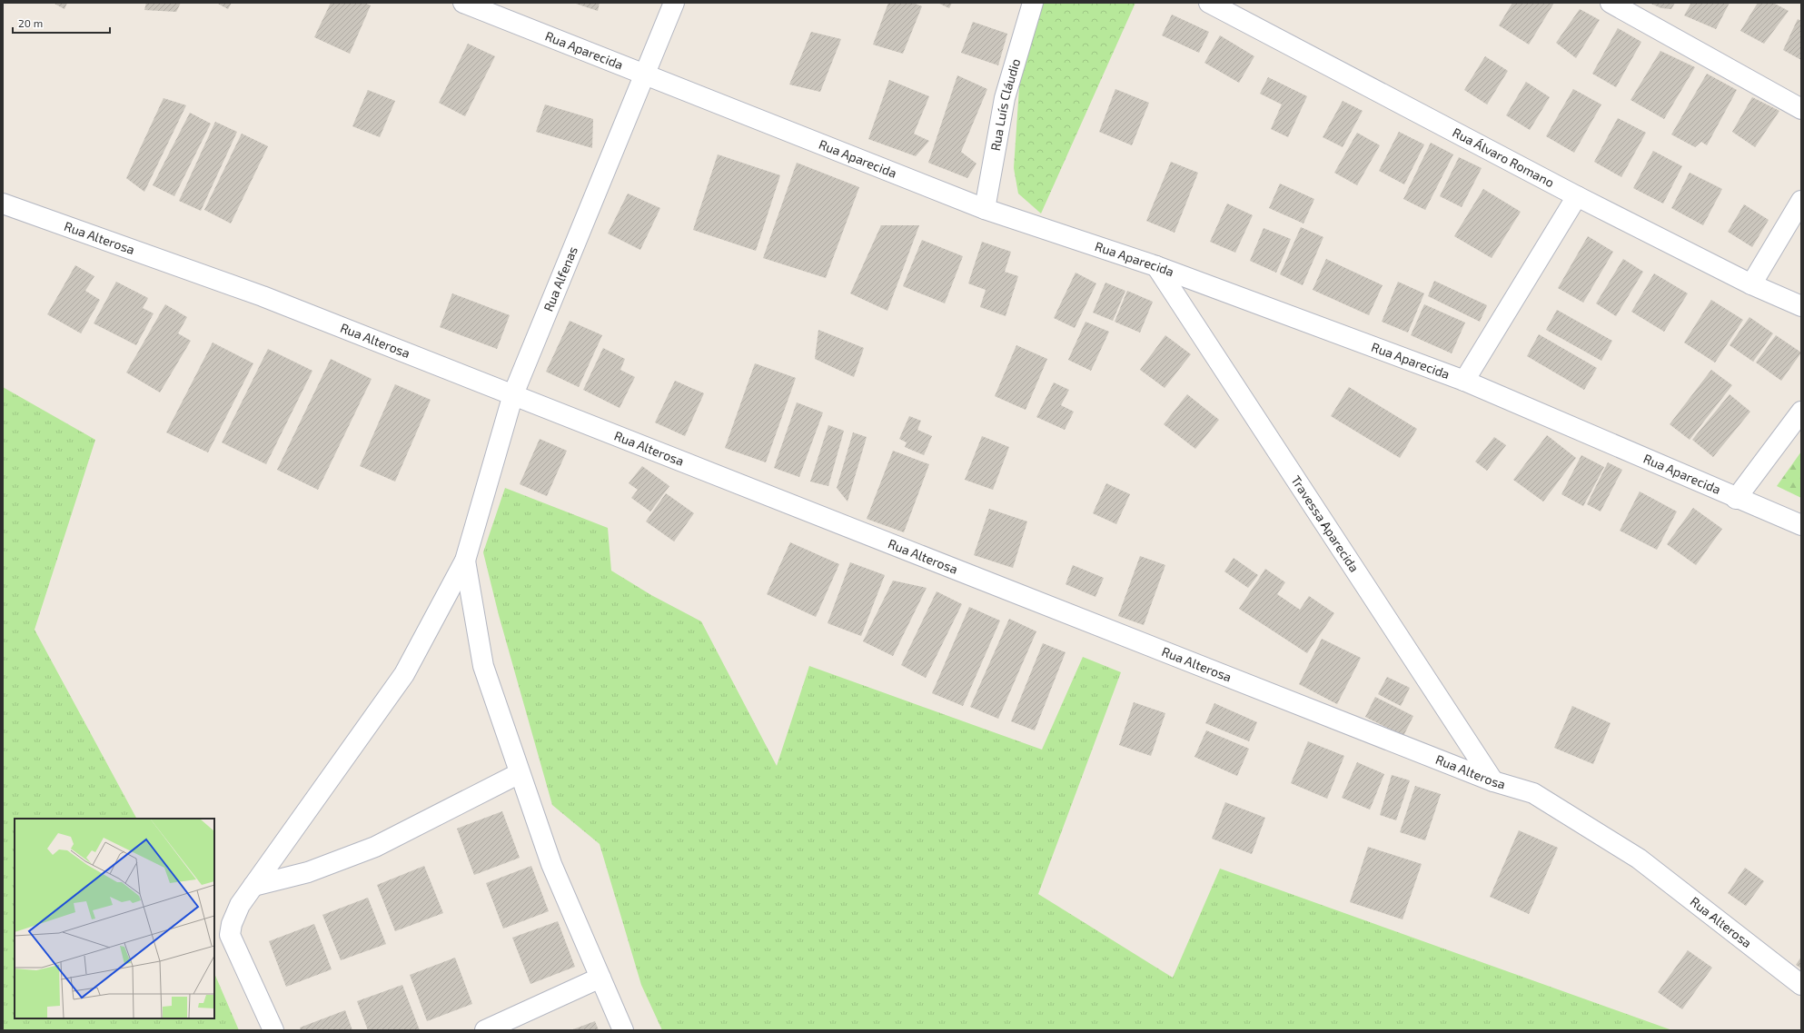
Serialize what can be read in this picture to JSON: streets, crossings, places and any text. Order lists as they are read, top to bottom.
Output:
{
  "streets": {
    "street": [
      "Rua Aparecida",
      "Rua Luís Cláudio",
      "Rua Álvaro Romano",
      "Rua Alterosa",
      "Rua Alfenas",
      "Travessa Aparecida"
    ]
  },
  "crossings": [
    ["Rua Aparecida", "Rua Luís Cláudio"],
    ["Rua Aparecida", "Rua Alfenas"],
    ["Rua Aparecida", "Travessa Aparecida"],
    ["Rua Alterosa", "Rua Alfenas"],
    ["Rua Alterosa", "Travessa Aparecida"]
  ],
  "scale_bar": "20 m"
}
